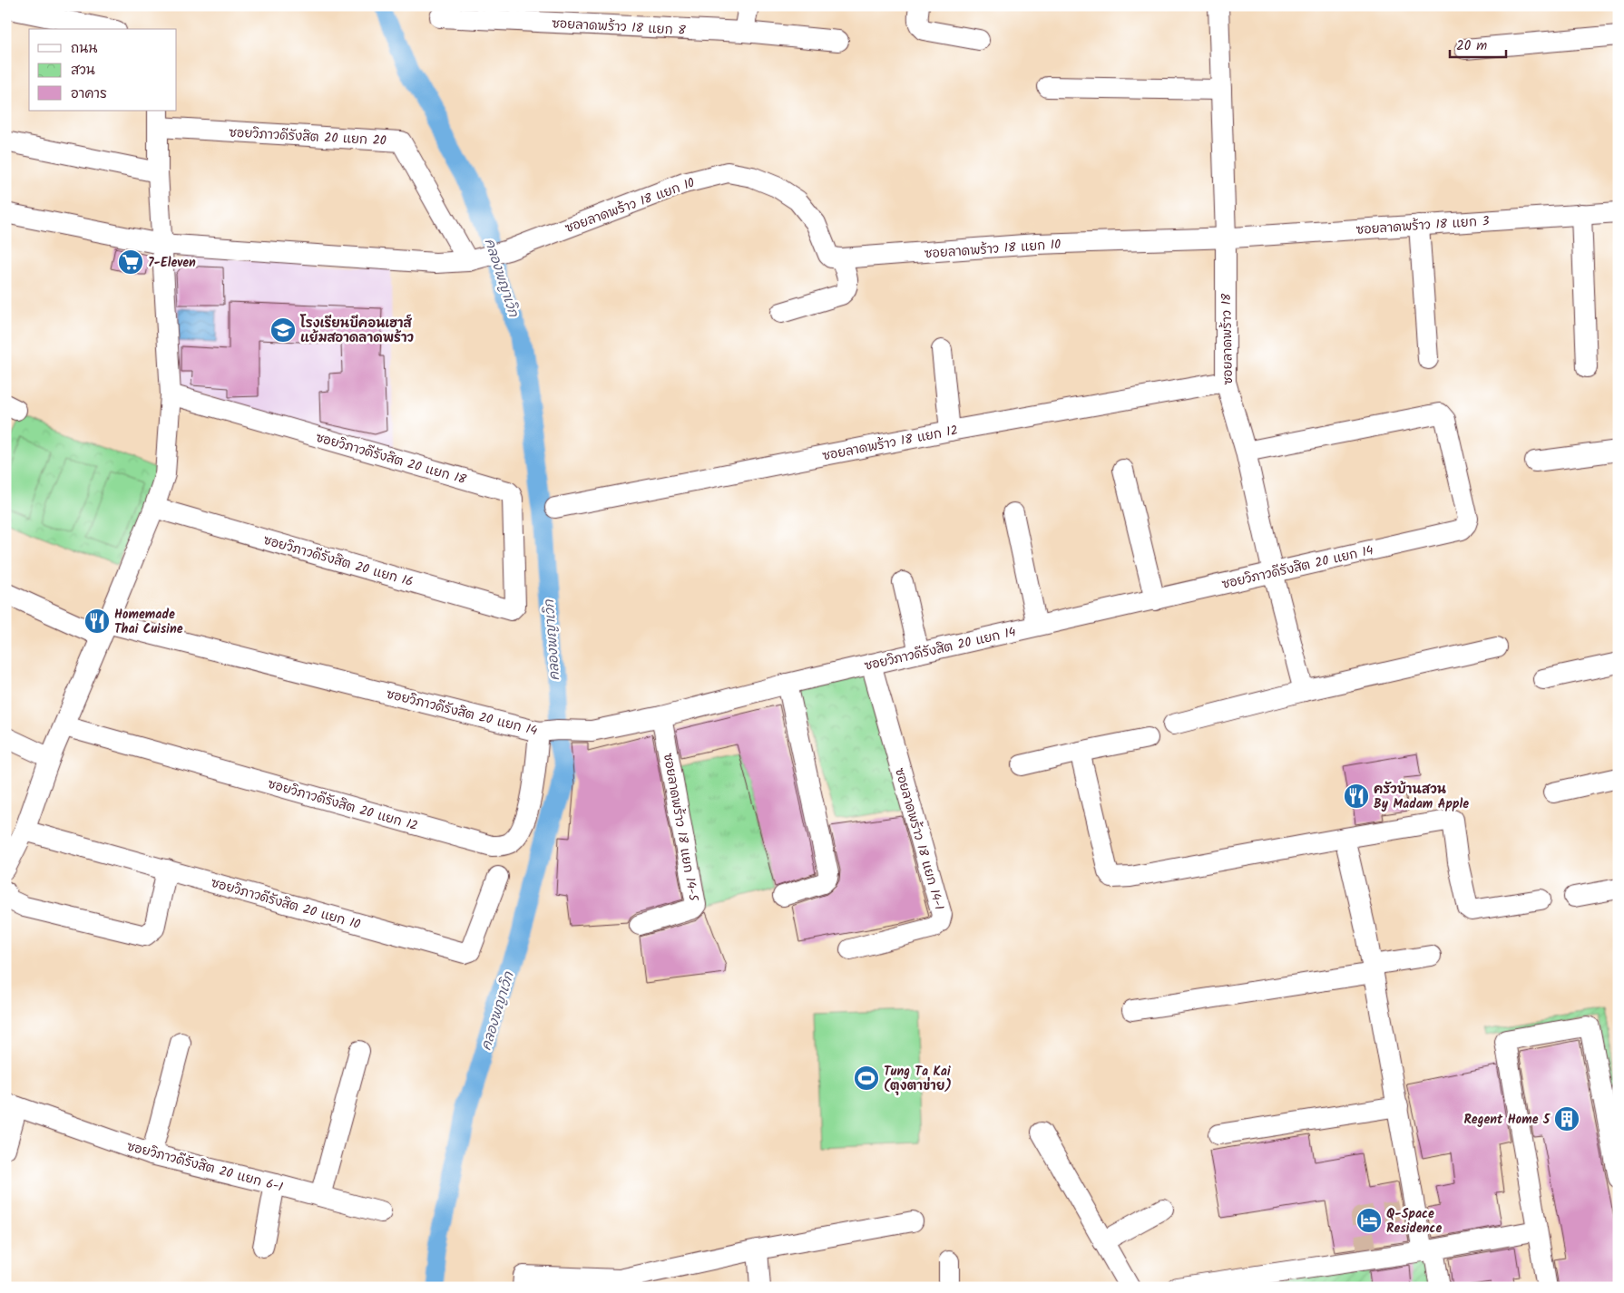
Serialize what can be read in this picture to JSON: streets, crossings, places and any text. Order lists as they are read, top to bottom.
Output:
{
  "streets": {
    "street": [
      "ซอยลาดพร้าว 18 แยก 8",
      "ซอยวิภาวดีรังสิต 20 แยก 20",
      "ซอยลาดพร้าว 18 แยก 10",
      "ซอยลาดพร้าว 18 แยก 3",
      "ซอยลาดพร้าว 18",
      "ซอยลาดพร้าว 18 แยก 12",
      "ซอยวิภาวดีรังสิต 20 แยก 18",
      "ซอยวิภาวดีรังสิต 20 แยก 16",
      "ซอยวิภาวดีรังสิต 20 แยก 14",
      "ซอยวิภาวดีรังสิต 20 แยก 12",
      "ซอยลาดพร้าว 18 แยก 14-5",
      "ซอยลาดพร้าว 18 แยก 14-1",
      "ซอยวิภาวดีรังสิต 20 แยก 10",
      "ซอยวิภาวดีรังสิต 20 แยก 6-1"
    ]
  },
  "crossings": [
    ["ซอยวิภาวดีรังสิต 20 แยก 20", "ซอยลาดพร้าว 18 แยก 10"],
    ["ซอยลาดพร้าว 18 แยก 10", "ซอยลาดพร้าว 18 แยก 3"],
    ["ซอยลาดพร้าว 18 แยก 10", "ซอยลาดพร้าว 18"],
    ["ซอยลาดพร้าว 18 แยก 3", "ซอยลาดพร้าว 18"],
    ["ซอยลาดพร้าว 18", "ซอยลาดพร้าว 18 แยก 12"],
    ["ซอยลาดพร้าว 18", "ซอยวิภาวดีรังสิต 20 แยก 14"],
    ["ซอยวิภาวดีรังสิต 20 แยก 18", "ซอยวิภาวดีรังสิต 20 แยก 16"],
    ["ซอยวิภาวดีรังสิต 20 แยก 14", "ซอยวิภาวดีรังสิต 20 แยก 12"],
    ["ซอยวิภาวดีรังสิต 20 แยก 14", "ซอยลาดพร้าว 18 แยก 14-5"],
    ["ซอยวิภาวดีรังสิต 20 แยก 14", "ซอยลาดพร้าว 18 แยก 14-1"]
  ],
  "water": ["คลองพญาเวิก"],
  "places": {
    "supermarket": ["7-Eleven"],
    "school or university": ["โรงเรียนบีคอนเฮาส์ แย้มสอาดลาดพร้าว"],
    "restaurant": ["Homemade Thai Cuisine", "ครัวบ้านสวน By Madam Apple"],
    "sports": ["Tung Ta Kai (ตุงตาข่าย)"],
    "building": ["Regent Home 5"],
    "hotel": ["Q-Space Residence"]
  },
  "legend": ["ถนน", "สวน", "อาคาร"],
  "scale_bar": "20 m"
}
